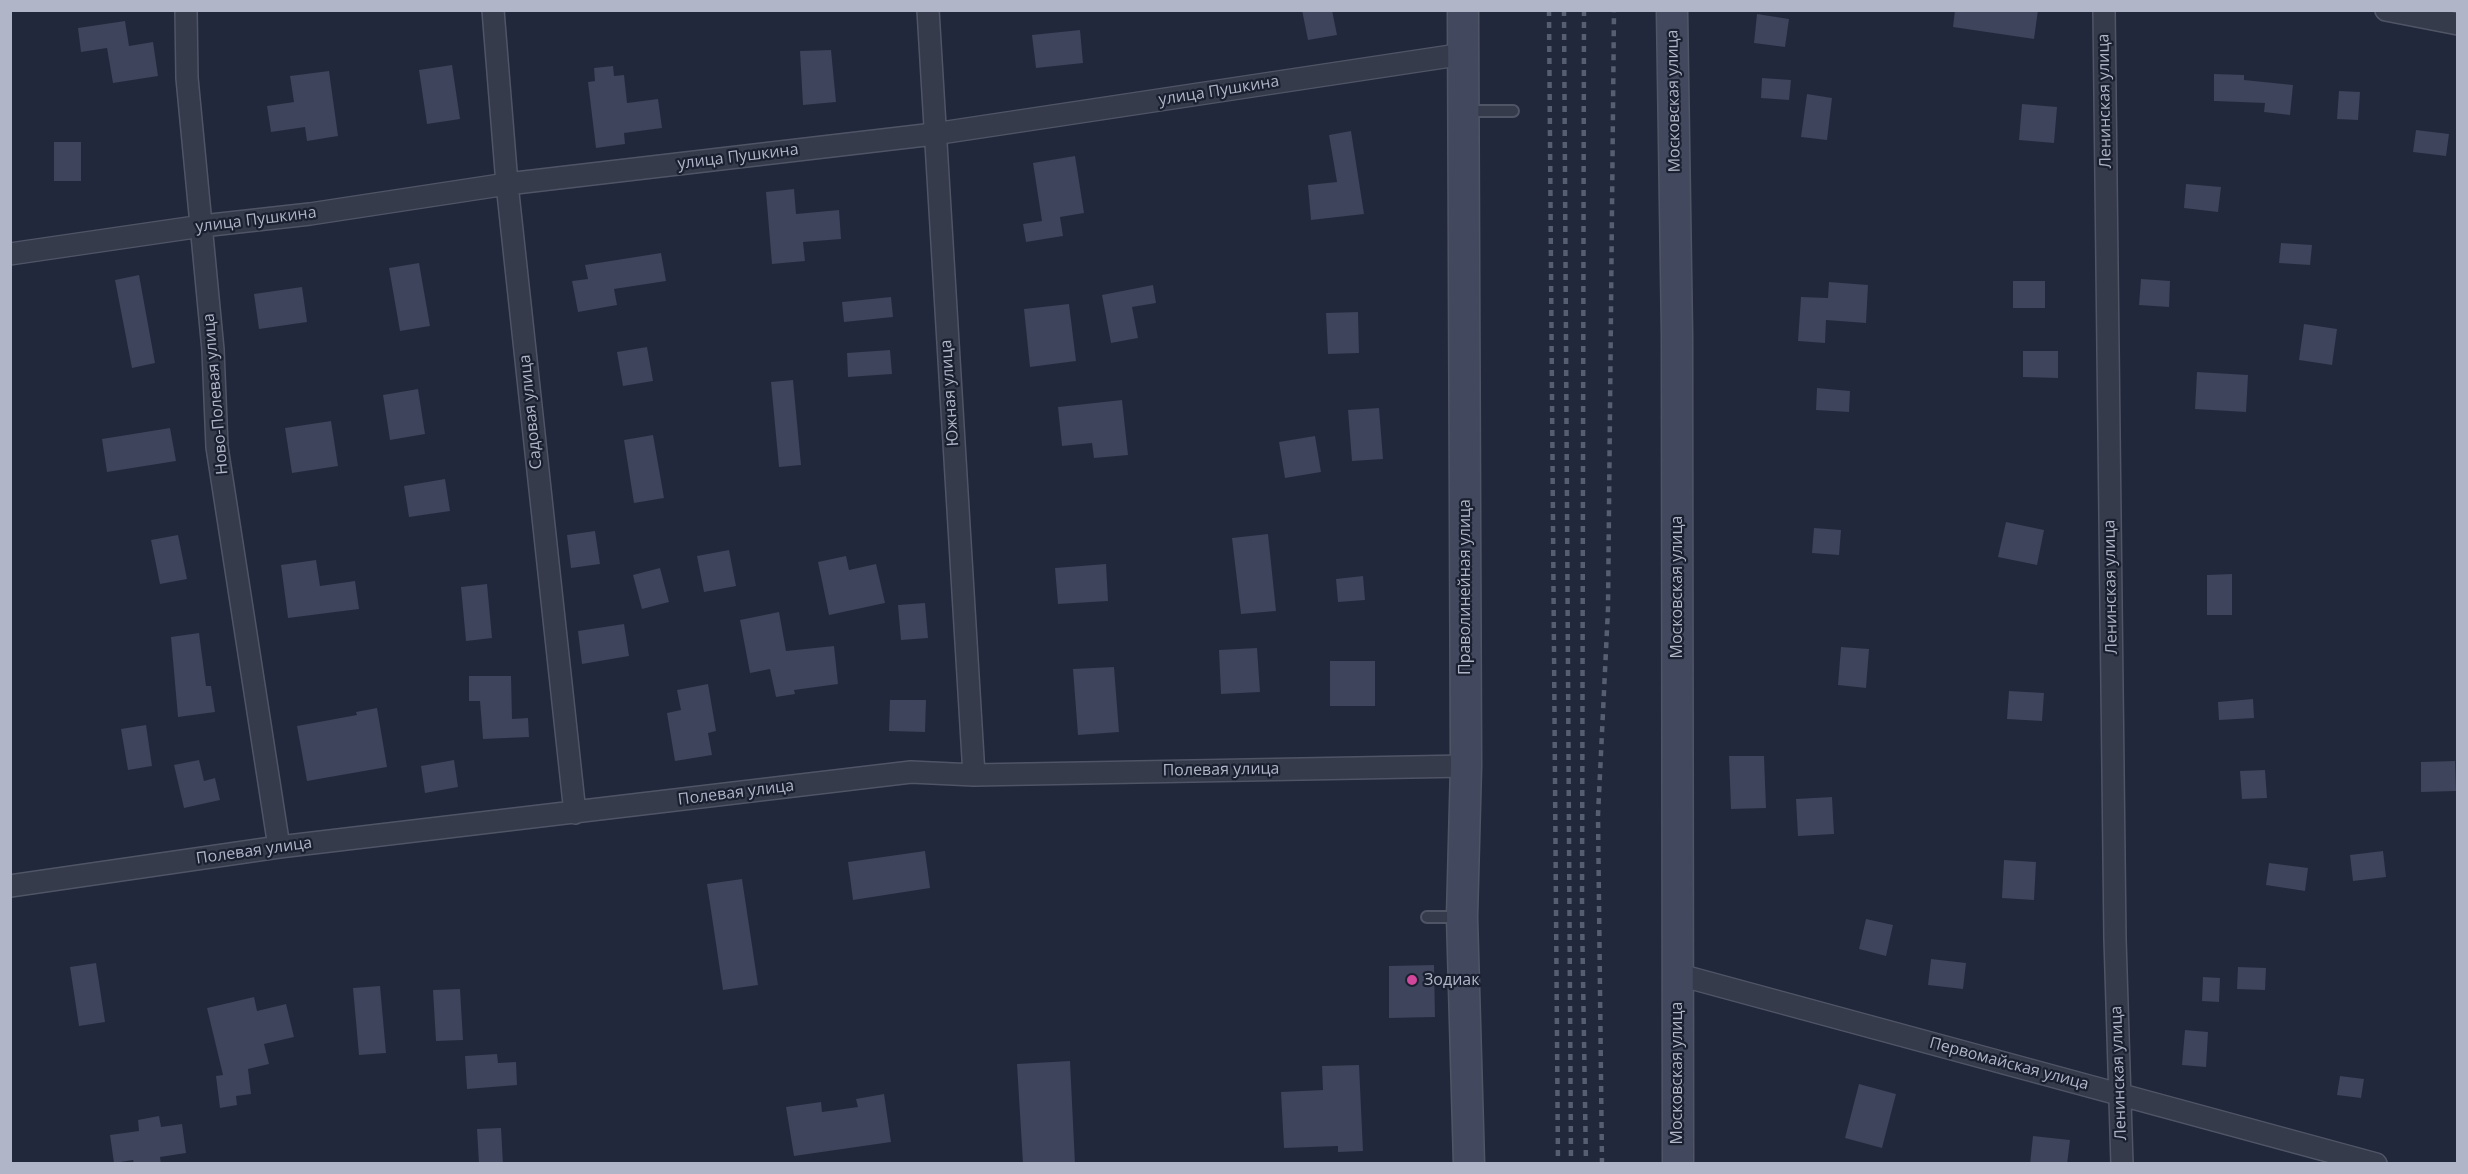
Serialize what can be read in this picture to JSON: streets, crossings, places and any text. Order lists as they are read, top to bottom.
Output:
{
  "streets": {
    "main road": ["Московская улица", "Праволинейная улица"],
    "street": [
      "улица Пушкина",
      "Ленинская улица",
      "Южная улица",
      "Ново-Полевая улица",
      "Садовая улица",
      "Полевая улица",
      "Первомайская улица"
    ]
  },
  "crossings": [
    ["улица Пушкина", "Южная улица"],
    ["улица Пушкина", "Ново-Полевая улица"],
    ["улица Пушкина", "Садовая улица"],
    ["улица Пушкина", "Праволинейная улица"],
    ["Московская улица", "Первомайская улица"],
    ["Ленинская улица", "Первомайская улица"],
    ["Южная улица", "Полевая улица"],
    ["Ново-Полевая улица", "Полевая улица"],
    ["Садовая улица", "Полевая улица"],
    ["Праволинейная улица", "Полевая улица"]
  ],
  "places": ["Зодиак"]
}
